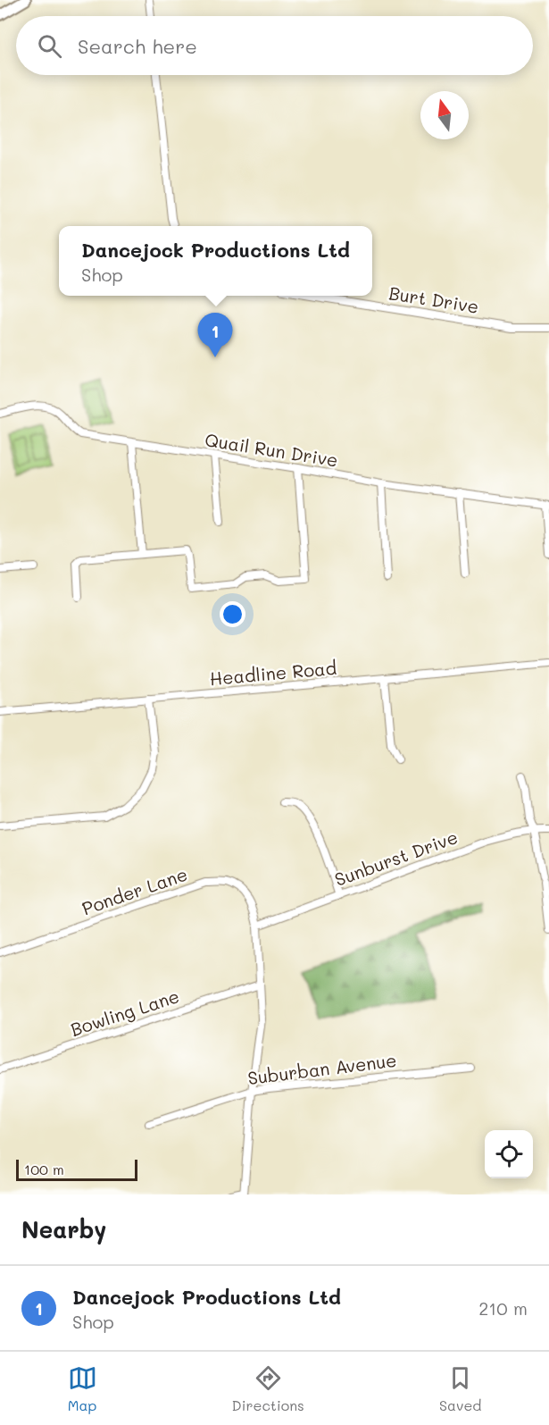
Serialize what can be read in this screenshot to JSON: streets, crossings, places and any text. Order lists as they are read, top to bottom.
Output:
{
  "streets": {
    "street": [
      "Burt Drive",
      "Quail Run Drive",
      "Headline Road",
      "Sunburst Drive",
      "Ponder Lane",
      "Bowling Lane",
      "Suburban Avenue"
    ]
  },
  "crossings": [
    ["Sunburst Drive", "Ponder Lane"],
    ["Ponder Lane", "Bowling Lane"],
    ["Ponder Lane", "Suburban Avenue"]
  ],
  "scale_bar": "100 m",
  "north": "top",
  "page": {
    "search": "Search here",
    "popup": ["Dancejock Productions Ltd", "Shop"],
    "pins": "1",
    "scale": "100 m",
    "heading": "Nearby",
    "list": [
      {
        "mark": "1",
        "name": "Dancejock Productions Ltd",
        "note": "Shop",
        "value": "210 m"
      }
    ],
    "nav": ["Map", "Directions", "Saved"]
  }
}
